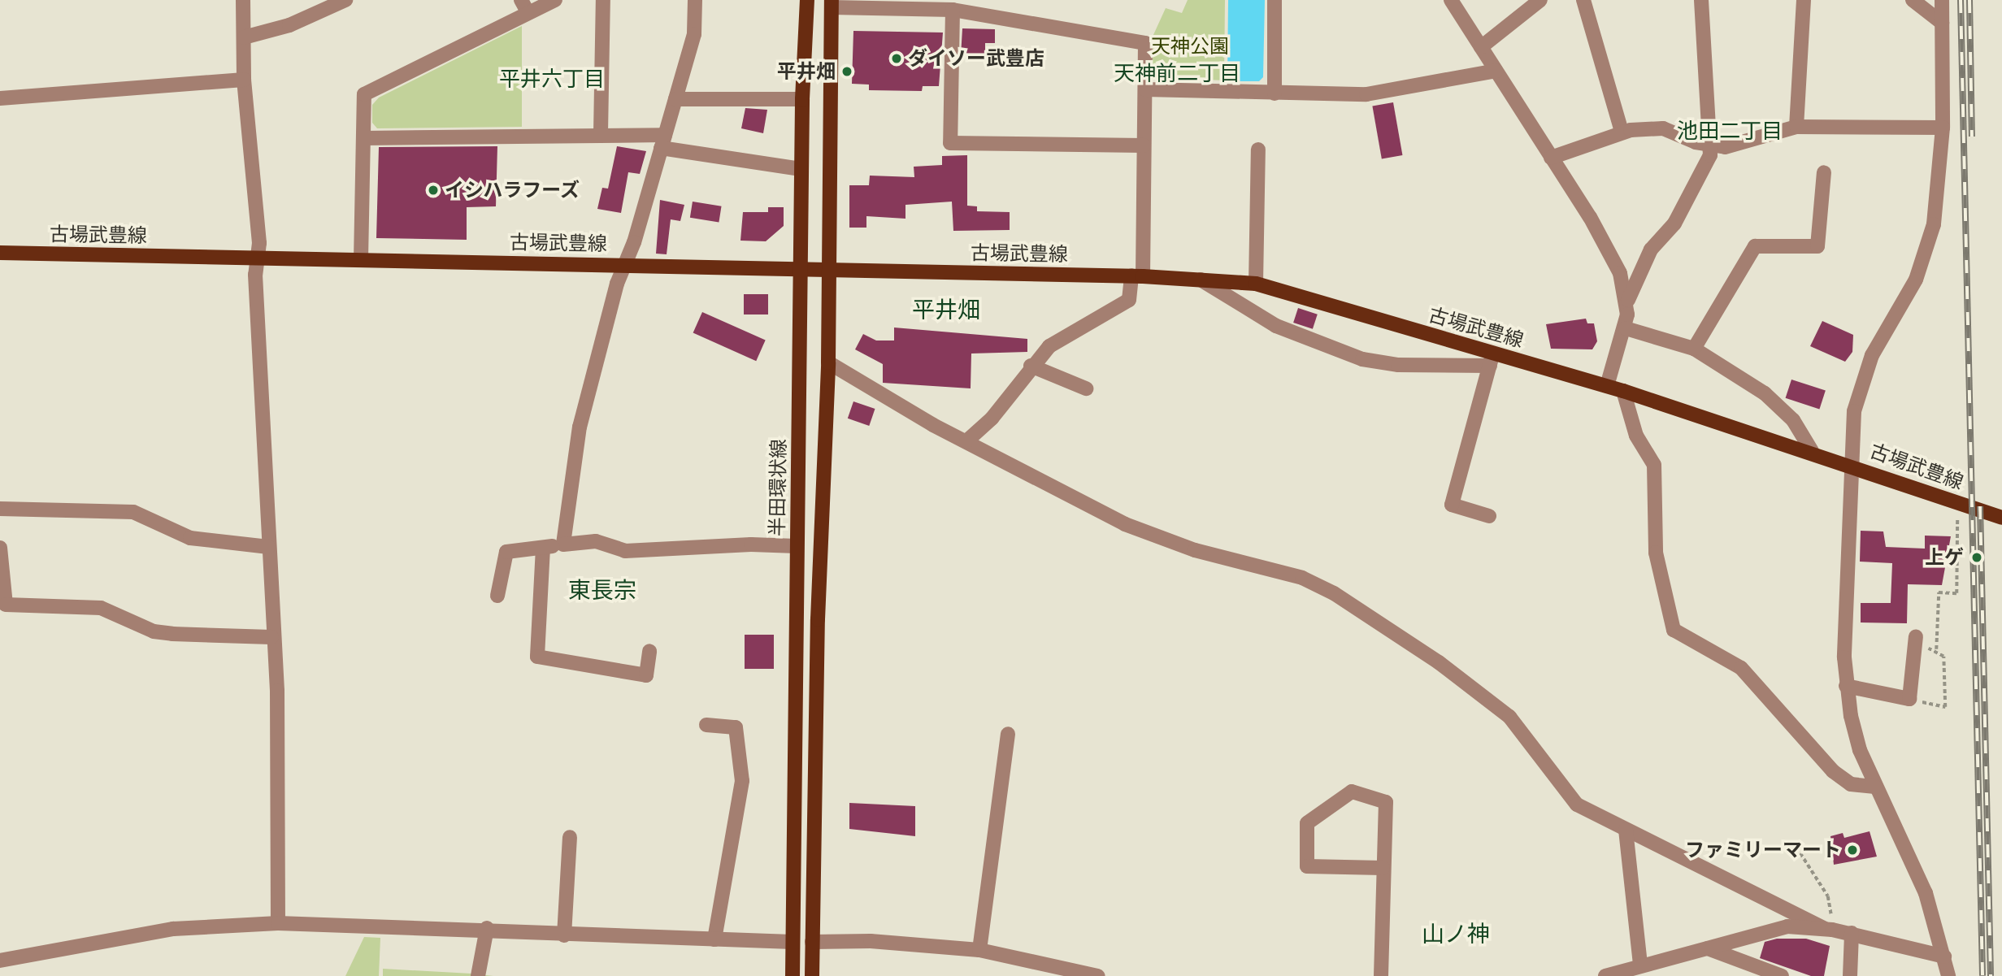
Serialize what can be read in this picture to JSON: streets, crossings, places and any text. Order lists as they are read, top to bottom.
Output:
{
  "streets": {
    "main road": ["古場武豊線", "半田環状線"]
  },
  "crossings": [
    ["古場武豊線", "半田環状線"]
  ],
  "districts": [
    "天神前二丁目",
    "平井六丁目",
    "池田二丁目",
    "平井畑",
    "東長宗",
    "山ノ神"
  ],
  "parks": ["天神公園"],
  "places": [
    "ダイソー武豊店",
    "平井畑",
    "イシハラフーズ",
    "上ゲ",
    "ファミリーマート"
  ]
}
